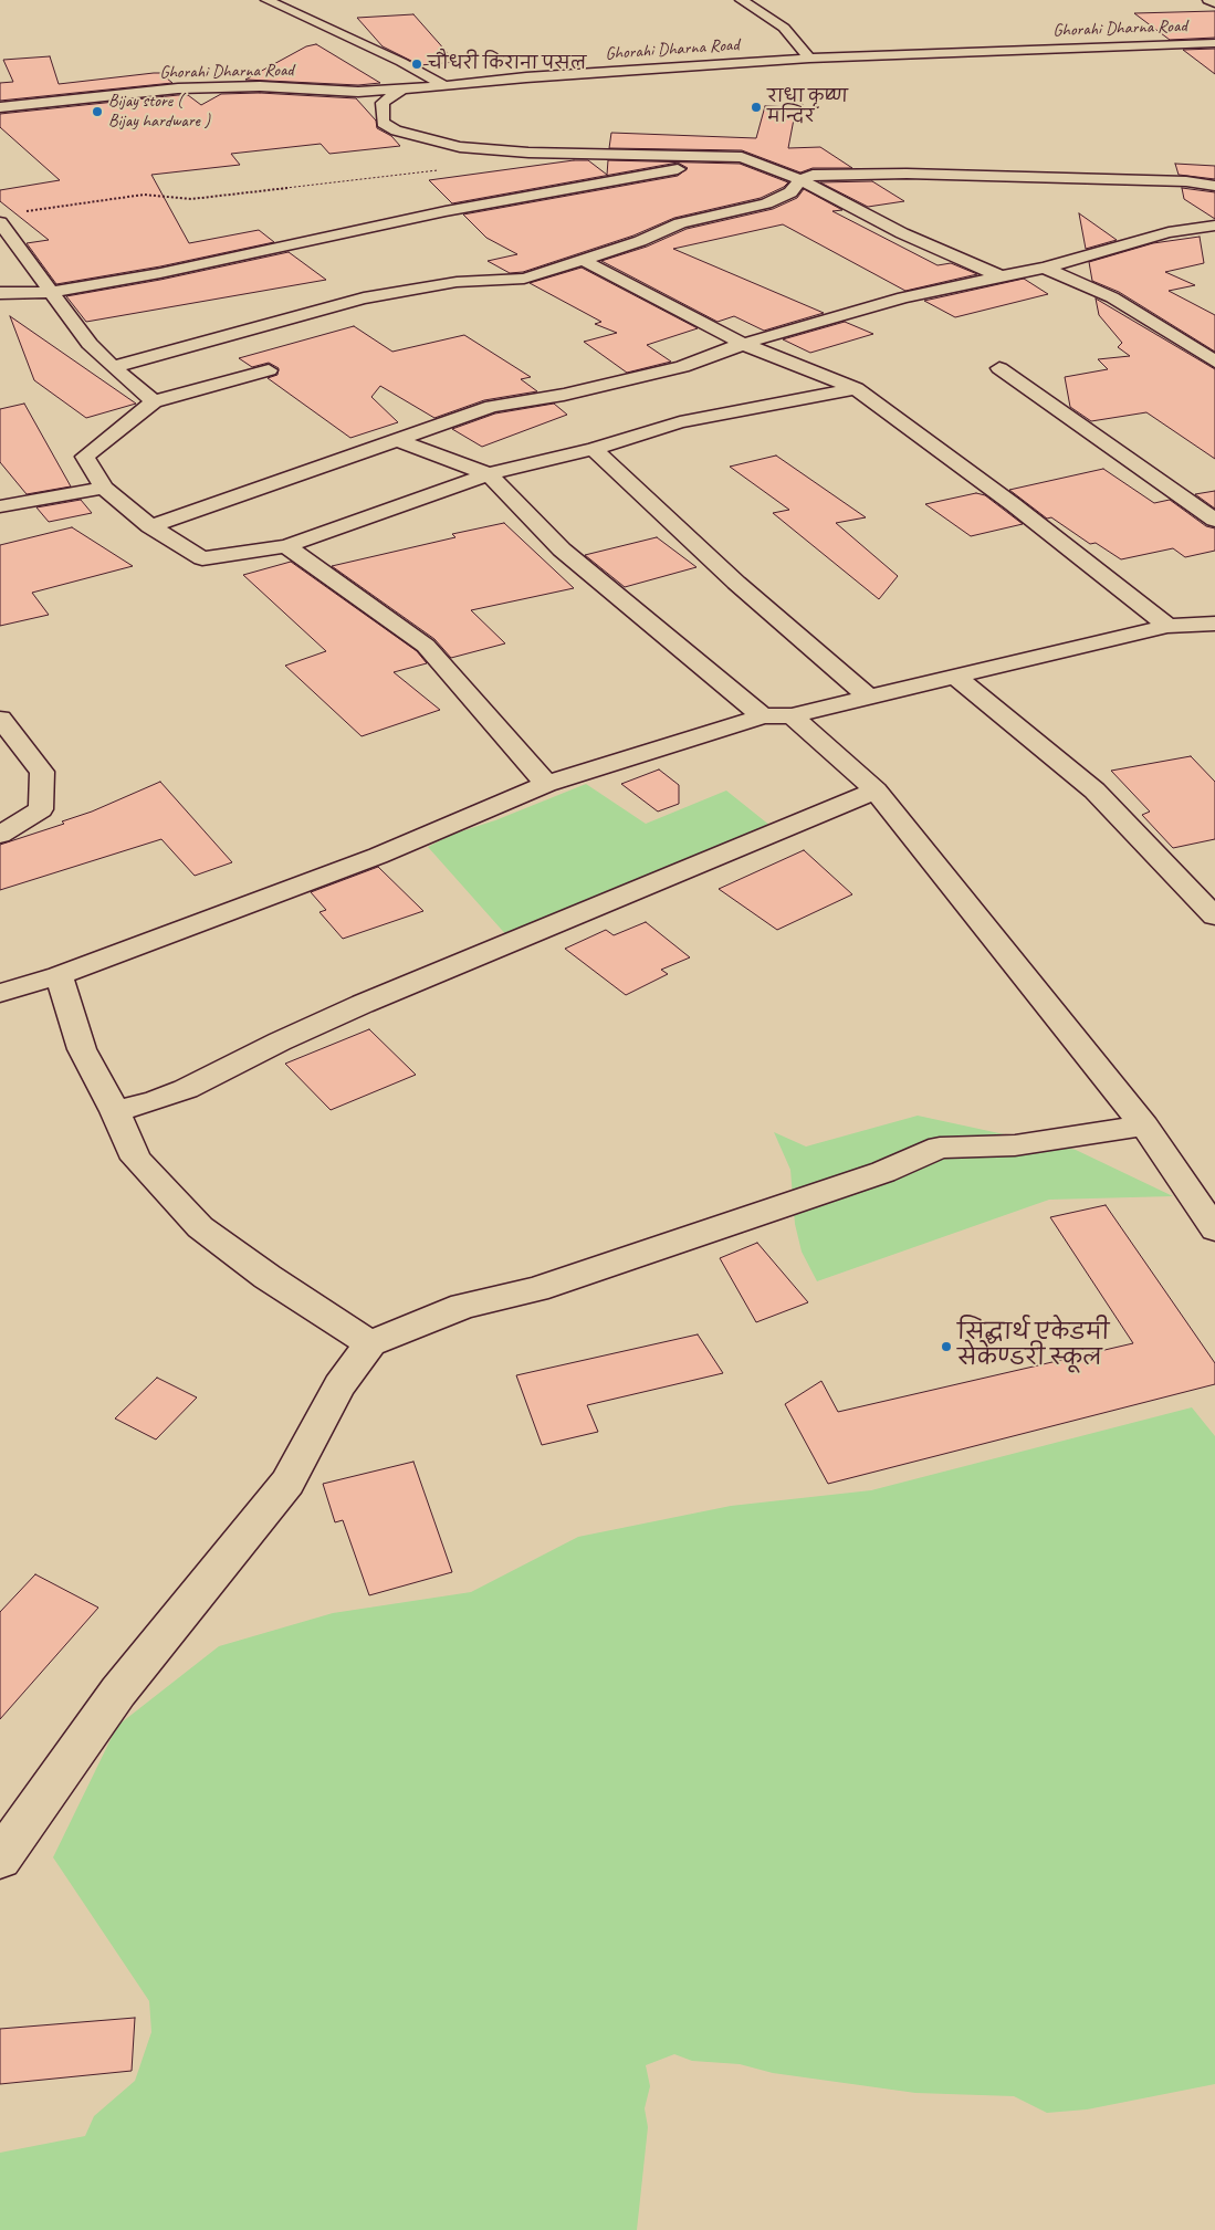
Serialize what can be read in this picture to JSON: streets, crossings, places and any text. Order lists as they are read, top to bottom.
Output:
{
  "streets": {
    "street": ["Ghorahi Dharna Road"]
  },
  "places": [
    "चौधरी किराना पसल",
    "राधा कृष्ण मन्दिर",
    "Bijay store ( Bijay hardware )",
    "सिद्धार्थ एकेडमी सेकेण्डरी स्कूल"
  ]
}
